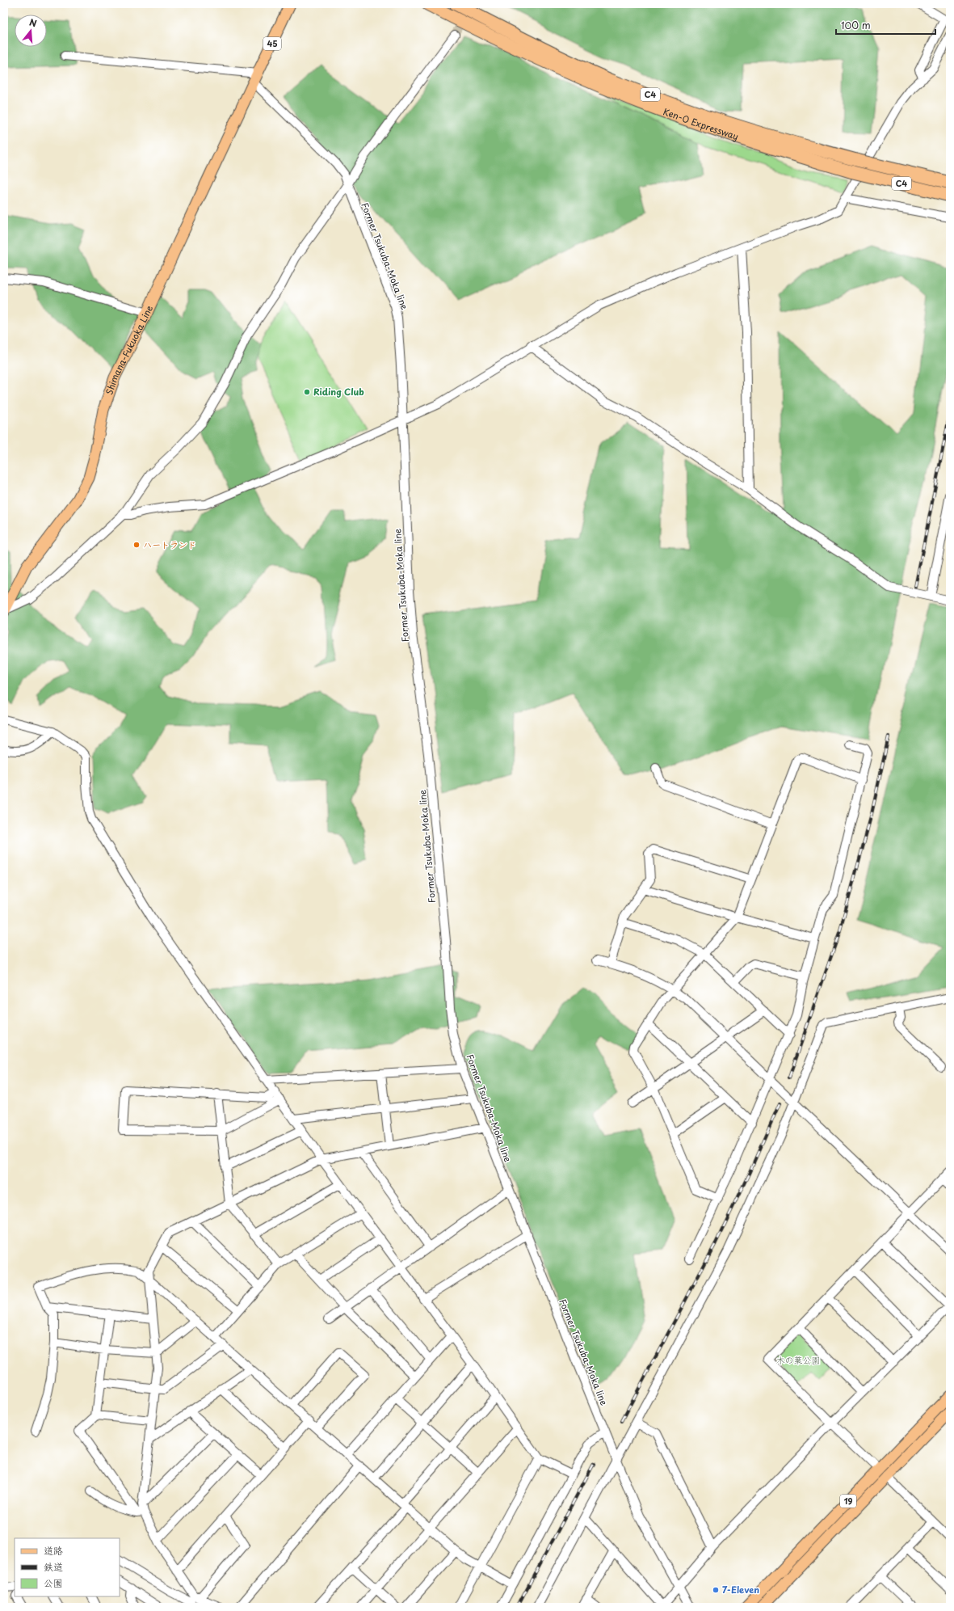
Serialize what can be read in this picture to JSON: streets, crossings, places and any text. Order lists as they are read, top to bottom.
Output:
{
  "streets": {
    "highway": ["C4", "Ken-O Expressway"],
    "main road": ["45", "Shimana-Fukuoka Line", "19"],
    "street": ["Former Tsukuba-Moka line"]
  },
  "crossings": [
    ["45", "Former Tsukuba-Moka line"],
    ["45", "Shimana-Fukuoka Line"],
    ["Former Tsukuba-Moka line", "Shimana-Fukuoka Line"]
  ],
  "parks": ["木の葉公園"],
  "places": ["Riding Club", "ハートランド", "7-Eleven"],
  "legend": ["道路", "鉄道", "公園"],
  "scale_bar": "100 m",
  "north": "top"
}
